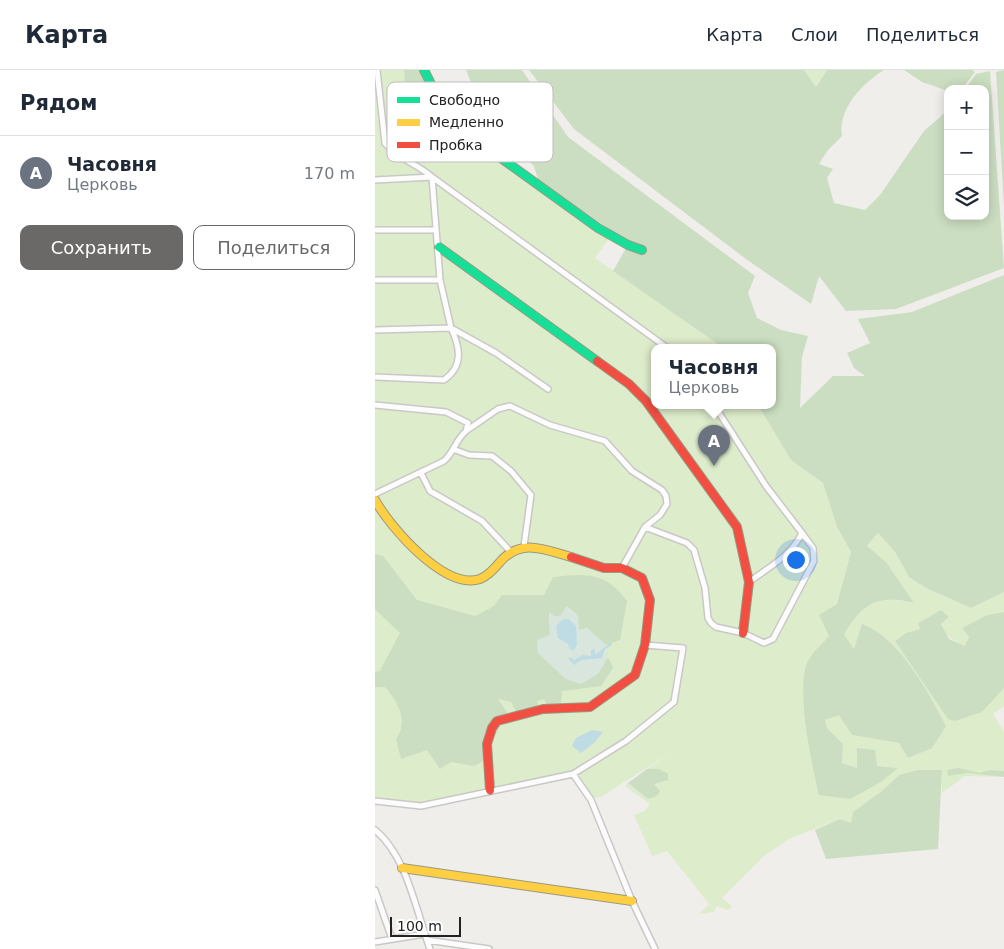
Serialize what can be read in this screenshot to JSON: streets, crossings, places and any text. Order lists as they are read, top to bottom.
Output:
{
  "legend": ["Свободно", "Медленно", "Пробка"],
  "scale_bar": "100 m",
  "page": {
    "header": "Карта",
    "nav": ["Карта", "Слои", "Поделиться"],
    "heading": "Рядом",
    "map_buttons": ["+", "−"],
    "list": [
      {
        "mark": "A",
        "name": "Часовня",
        "note": "Церковь",
        "value": "170 m"
      }
    ],
    "buttons": ["Сохранить", "Поделиться"],
    "popup": ["Часовня", "Церковь"],
    "pins": "A",
    "scale": "100 m"
  }
}
